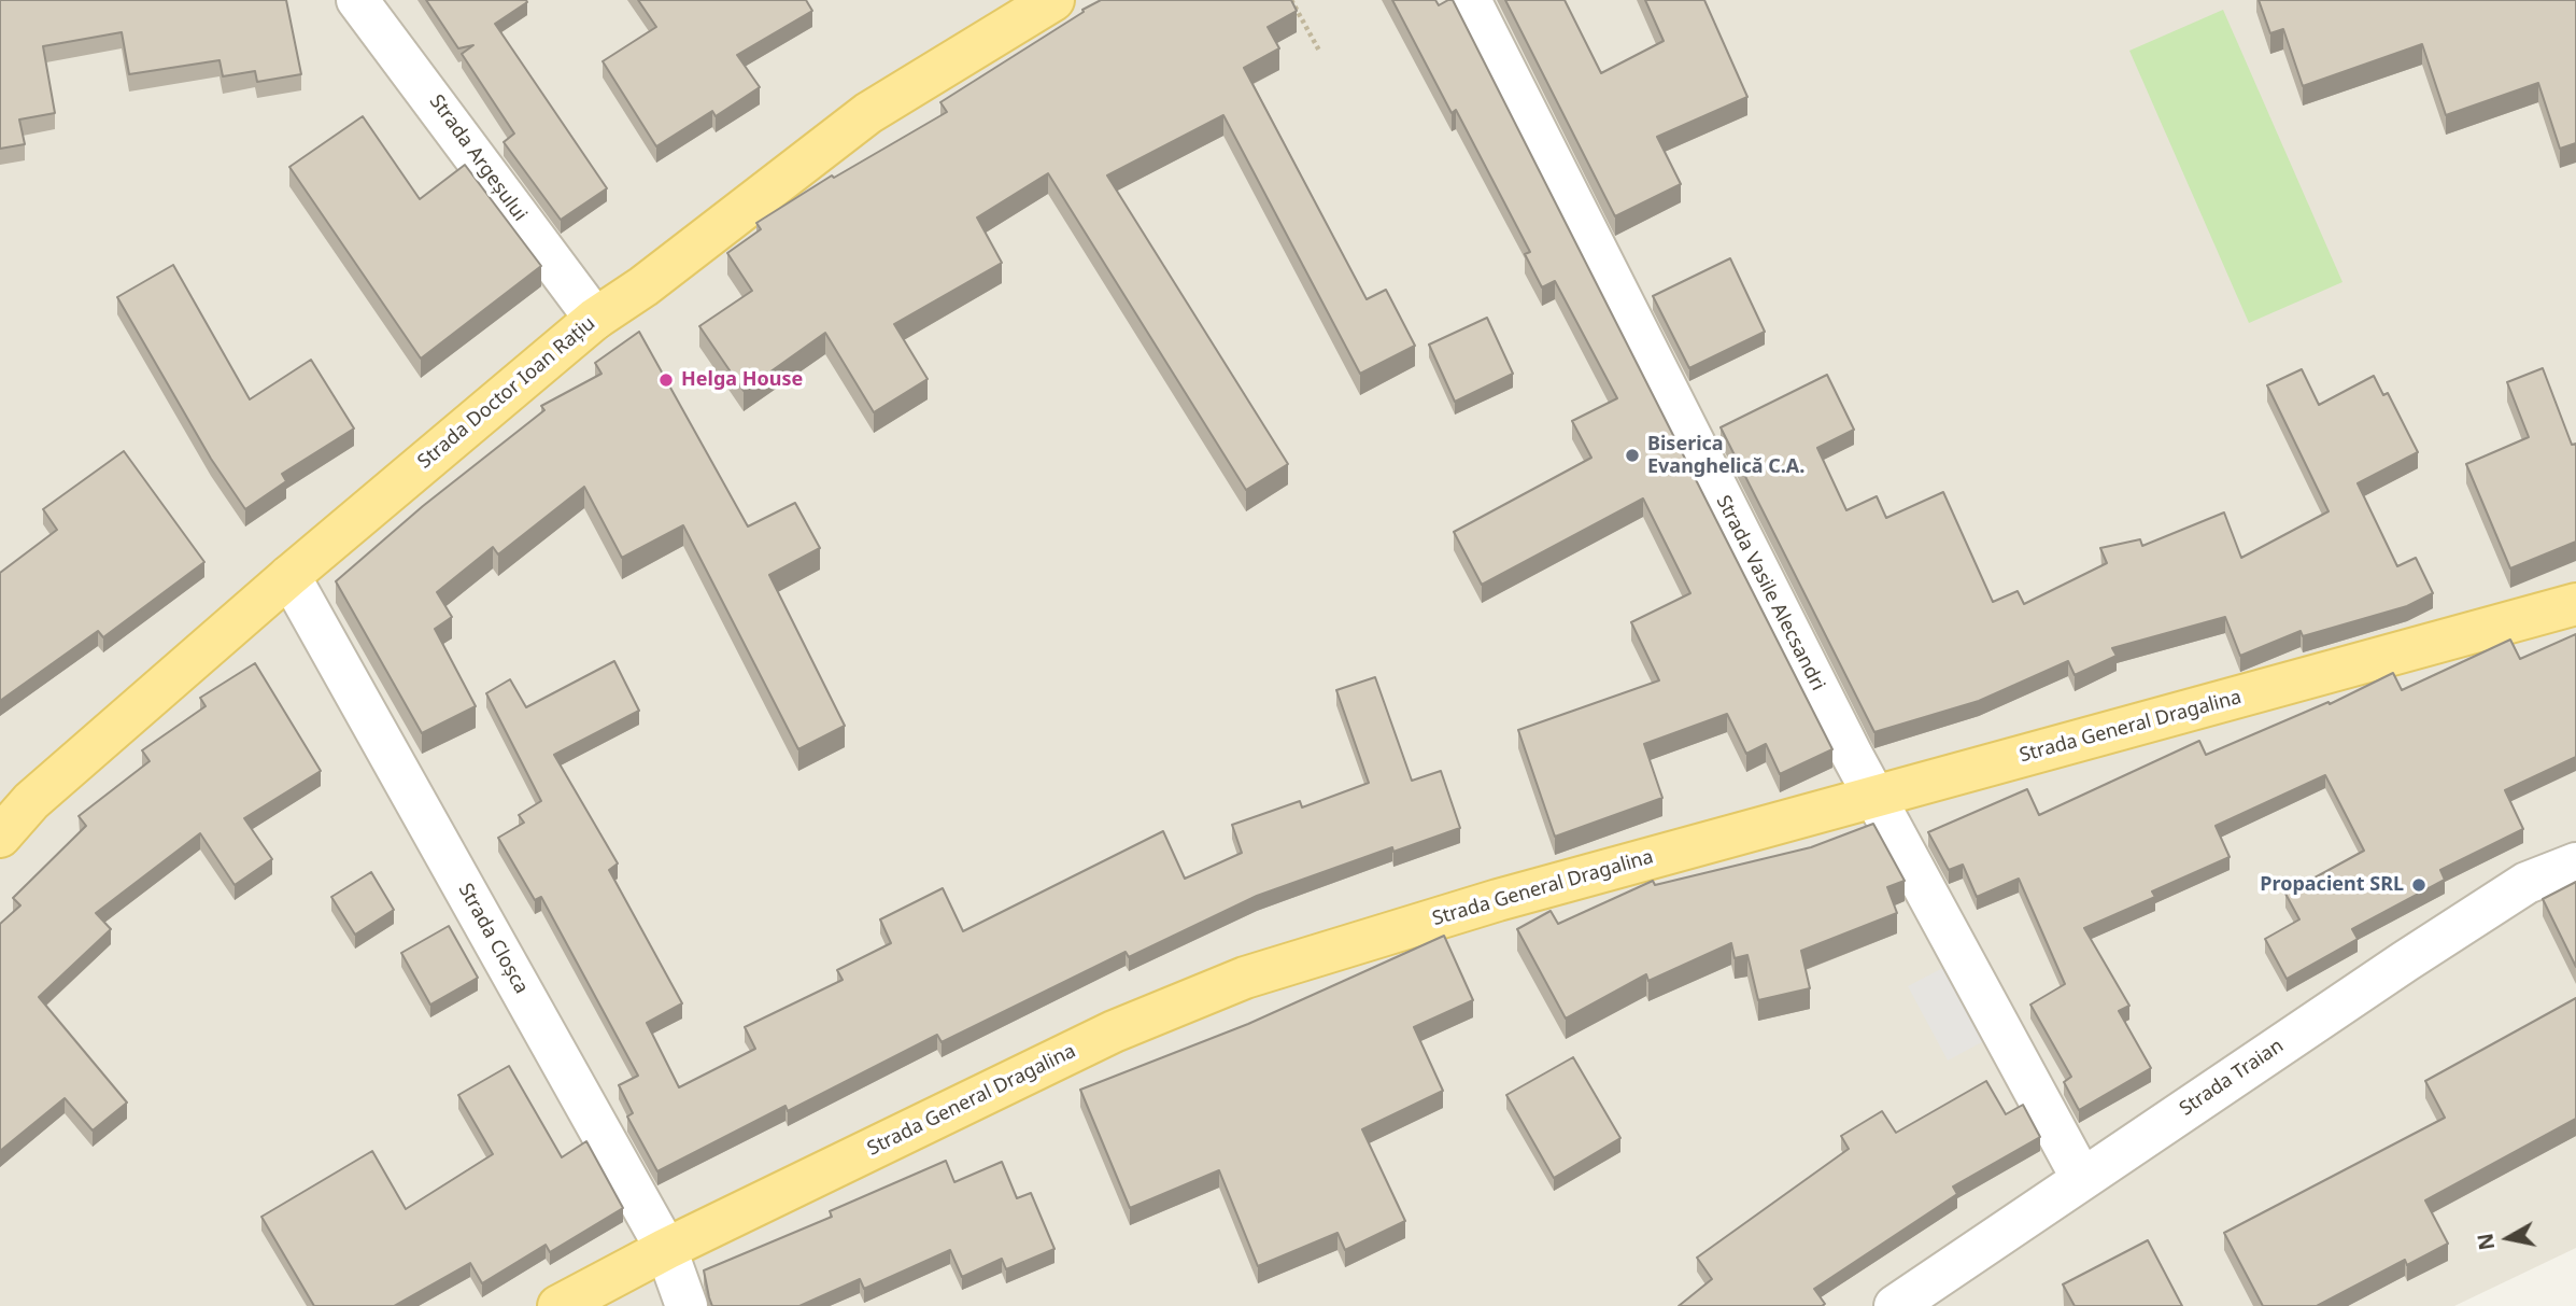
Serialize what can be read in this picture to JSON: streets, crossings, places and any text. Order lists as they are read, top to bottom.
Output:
{
  "streets": {
    "main road": ["Strada Doctor Ioan Rațiu", "Strada General Dragalina"],
    "street": [
      "Strada Argeșului",
      "Strada Vasile Alecsandri",
      "Strada Cloșca",
      "Strada Traian"
    ]
  },
  "crossings": [
    ["Strada Argeșului", "Strada Doctor Ioan Rațiu"],
    ["Strada Doctor Ioan Rațiu", "Strada Cloșca"],
    ["Strada Vasile Alecsandri", "Strada General Dragalina"],
    ["Strada Vasile Alecsandri", "Strada Traian"],
    ["Strada General Dragalina", "Strada Cloșca"]
  ],
  "places": ["Helga House", "Biserica Evanghelică C.A.", "Propacient SRL"],
  "north": "left"
}
